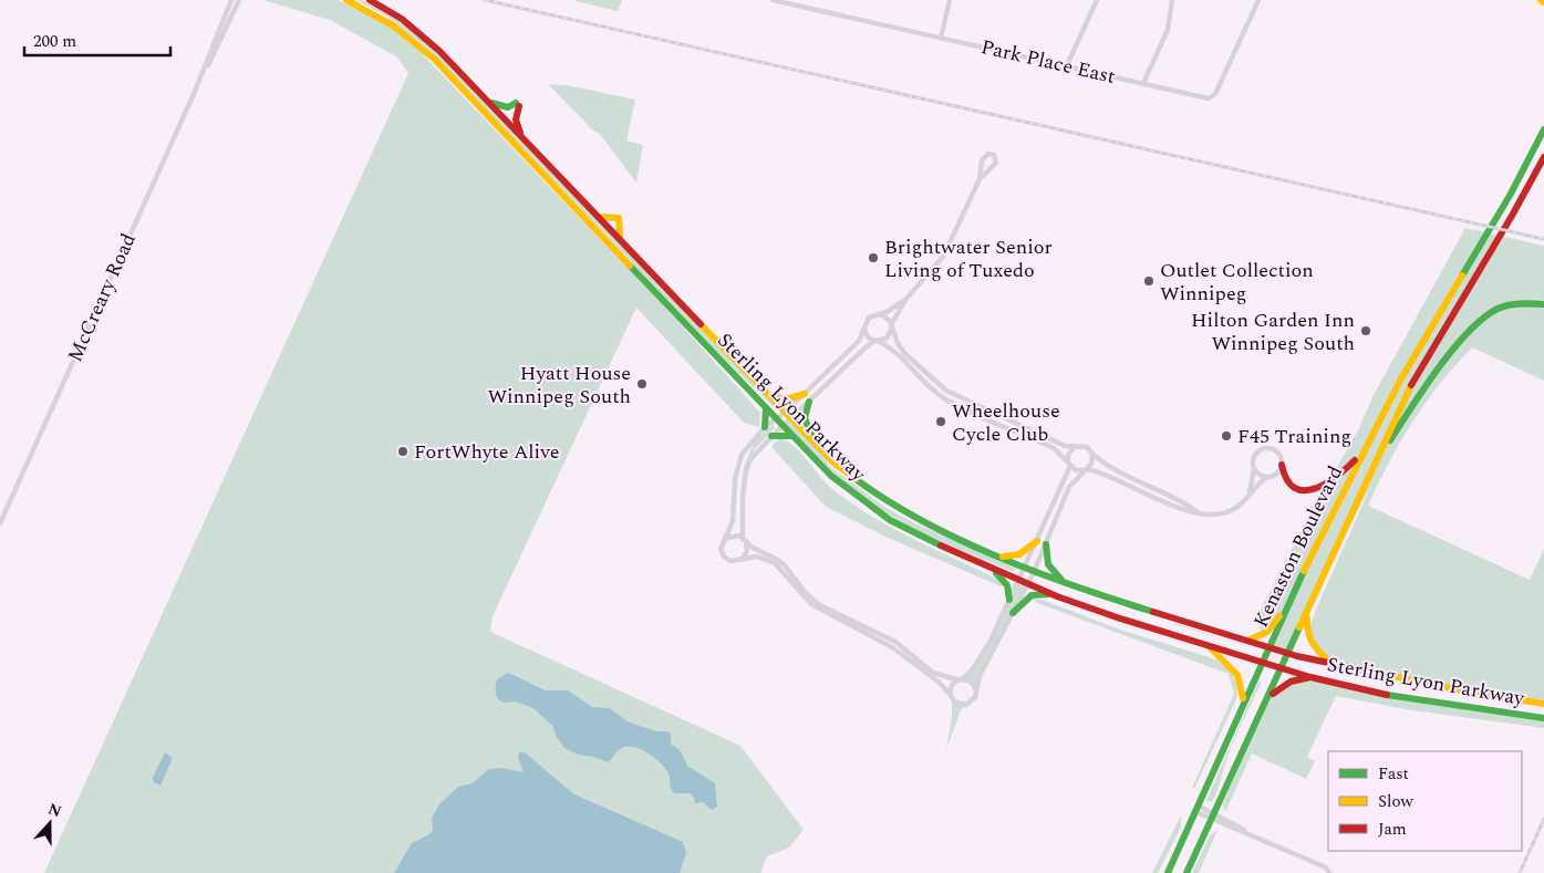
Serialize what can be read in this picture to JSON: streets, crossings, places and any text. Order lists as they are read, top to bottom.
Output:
{
  "streets": {
    "main road": ["Sterling Lyon Parkway", "Kenaston Boulevard"],
    "street": ["Park Place East", "McCreary Road"]
  },
  "crossings": [
    ["Sterling Lyon Parkway", "Kenaston Boulevard"]
  ],
  "places": [
    "Brightwater Senior Living of Tuxedo",
    "Outlet Collection Winnipeg",
    "Hilton Garden Inn Winnipeg South",
    "Hyatt House Winnipeg South",
    "Wheelhouse Cycle Club",
    "F45 Training",
    "FortWhyte Alive"
  ],
  "legend": ["Fast", "Slow", "Jam"],
  "scale_bar": "200 m",
  "north": "top"
}
